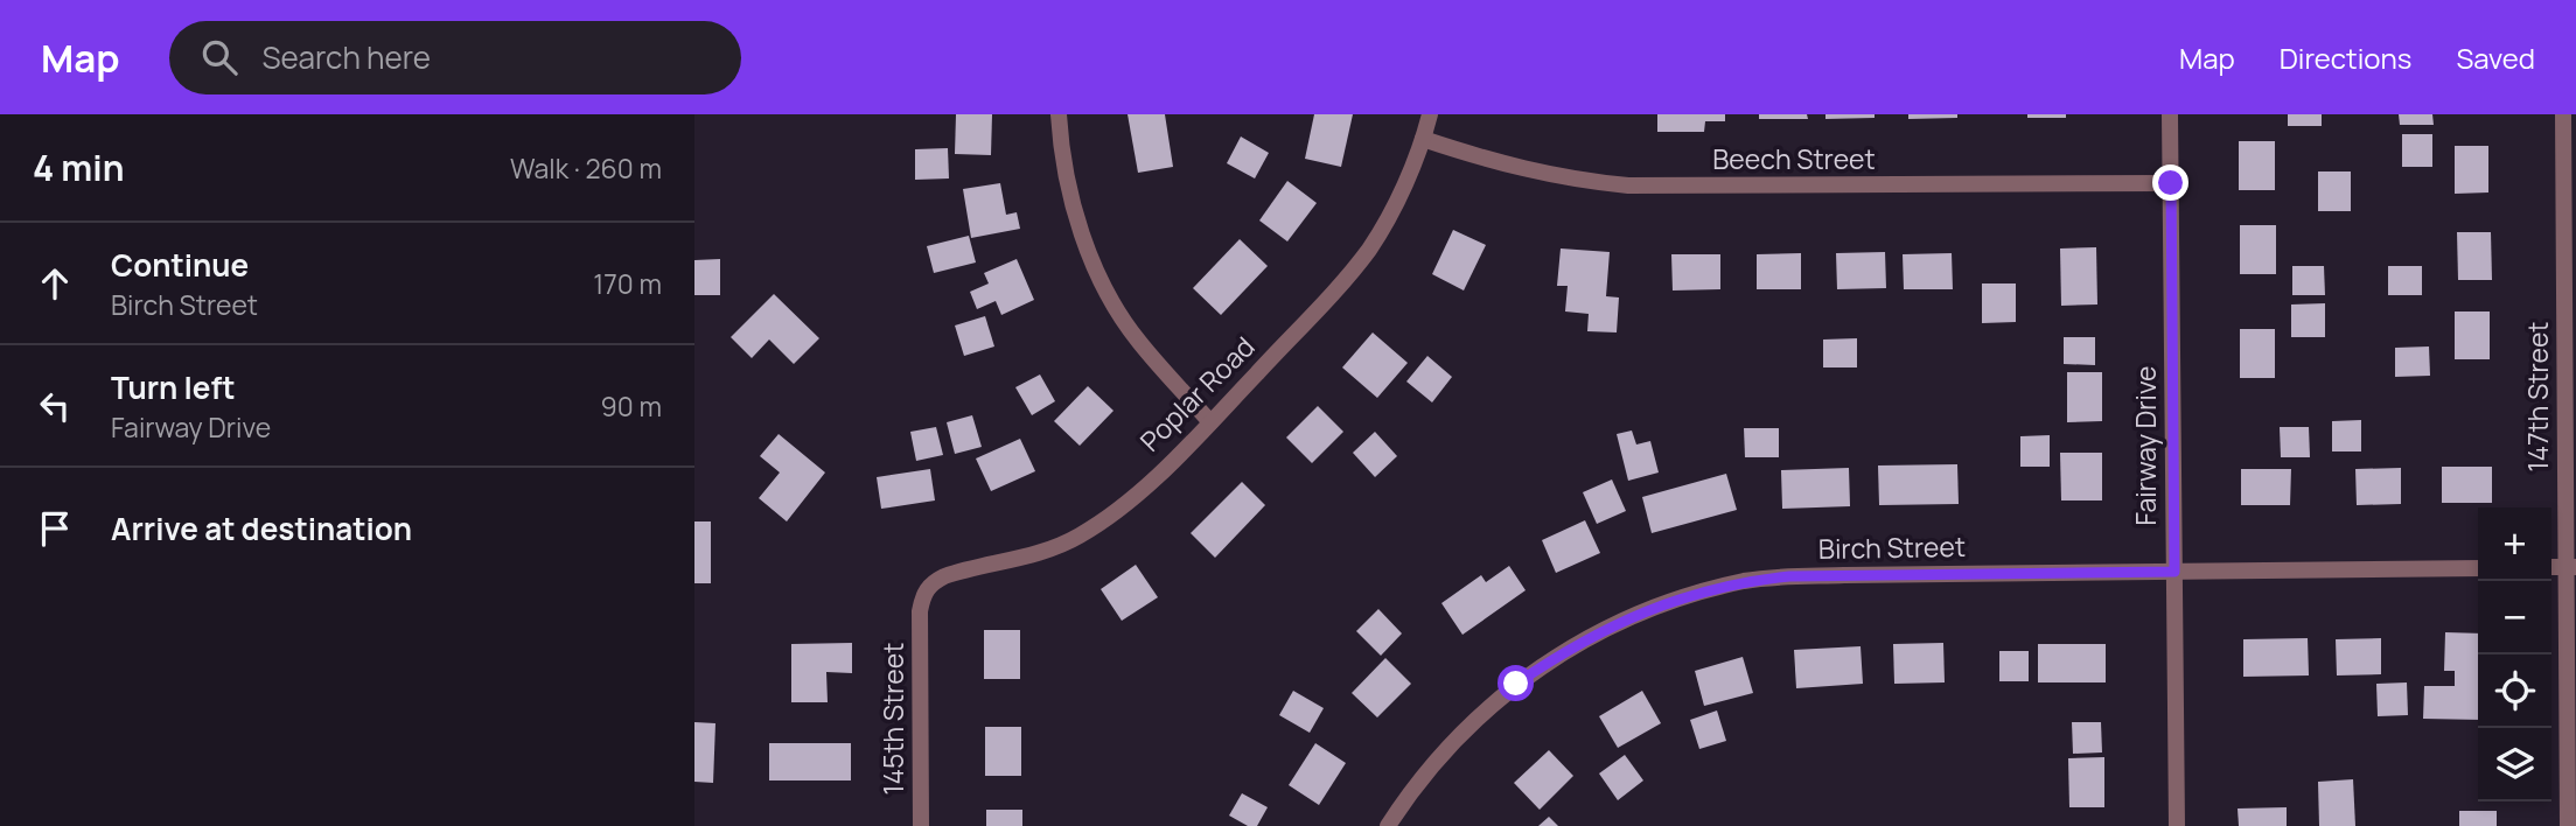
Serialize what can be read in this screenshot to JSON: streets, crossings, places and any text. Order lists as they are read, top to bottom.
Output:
{
  "streets": {
    "street": [
      "Beech Street",
      "Poplar Road",
      "147th Street",
      "Fairway Drive",
      "Birch Street",
      "145th Street"
    ]
  },
  "crossings": [
    ["Beech Street", "Poplar Road"],
    ["Beech Street", "Fairway Drive"],
    ["Poplar Road", "145th Street"],
    ["Fairway Drive", "Birch Street"]
  ],
  "page": {
    "header": "Map",
    "search": "Search here",
    "nav": ["Map", "Directions", "Saved"],
    "heading": ["4 min", "Walk · 260 m"],
    "list": [
      ["Continue", "Birch Street", "170 m"],
      ["Turn left", "Fairway Drive", "90 m"],
      "Arrive at destination"
    ],
    "map_buttons": ["+", "−"]
  }
}
